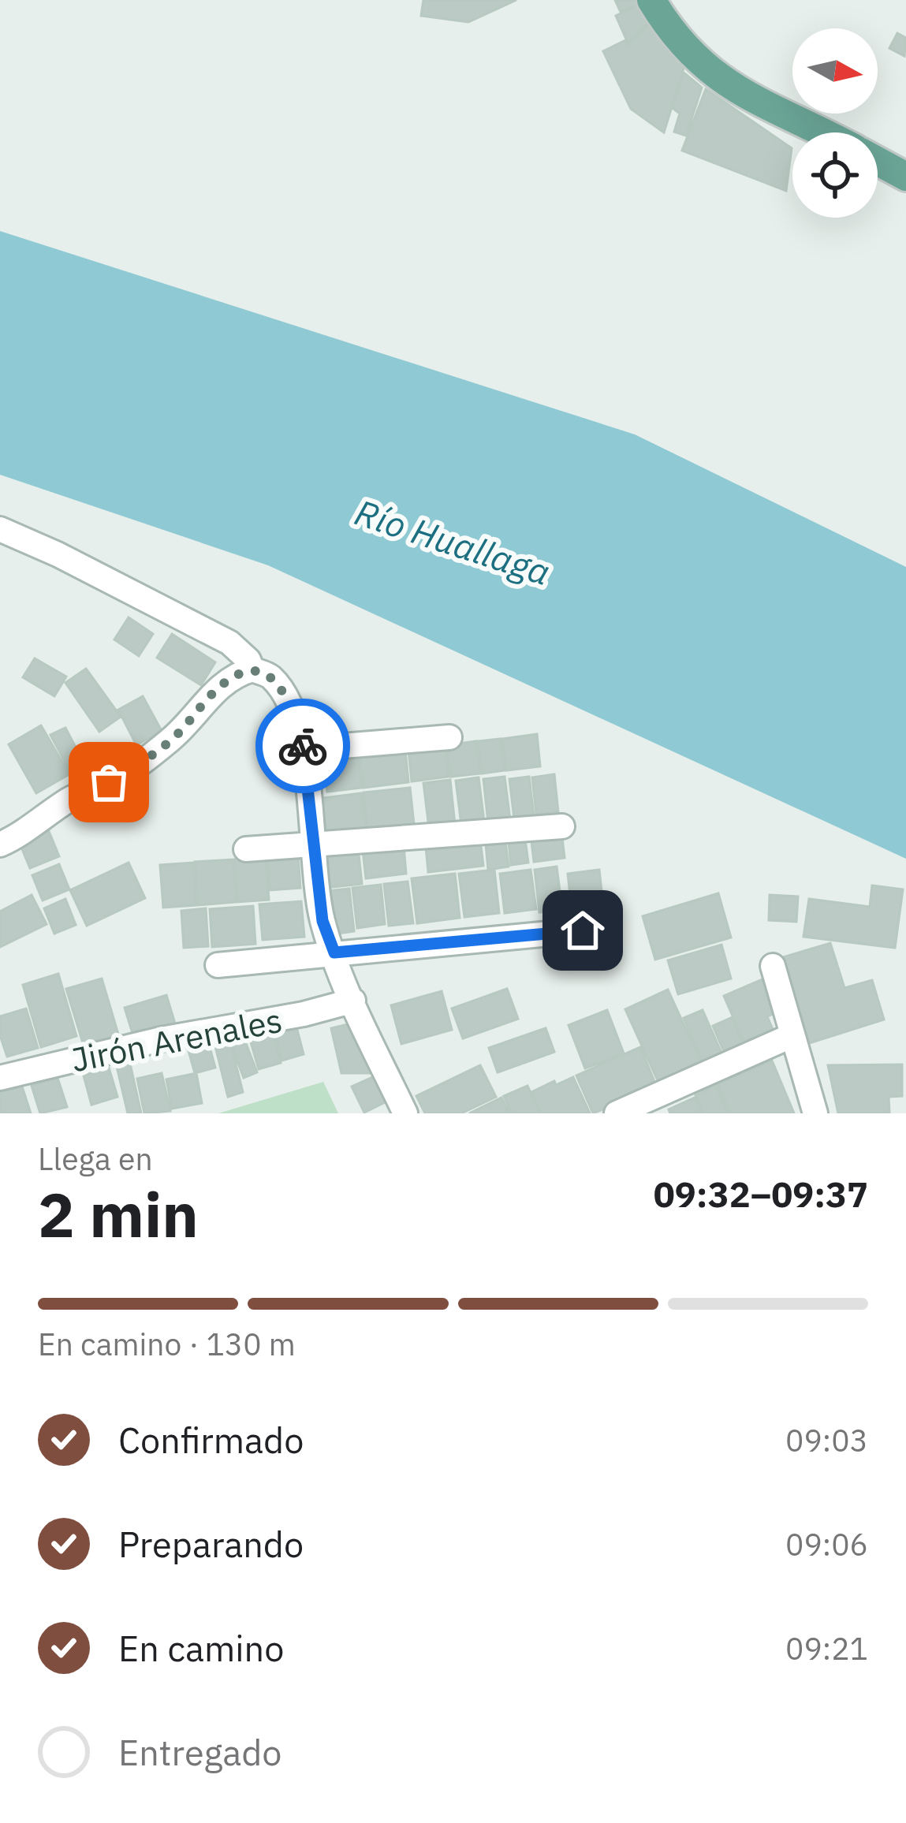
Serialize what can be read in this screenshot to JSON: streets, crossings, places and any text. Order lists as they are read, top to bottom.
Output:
{
  "streets": {
    "street": ["Jirón Arenales"]
  },
  "water": ["Río Huallaga"],
  "north": "right",
  "page": {
    "heading": ["2 min", "Llega en", "09:32–09:37"],
    "bar": "En camino · 130 m",
    "list": [
      ["Confirmado", "09:03"],
      ["Preparando", "09:06"],
      ["En camino", "09:21"],
      "Entregado"
    ]
  }
}
